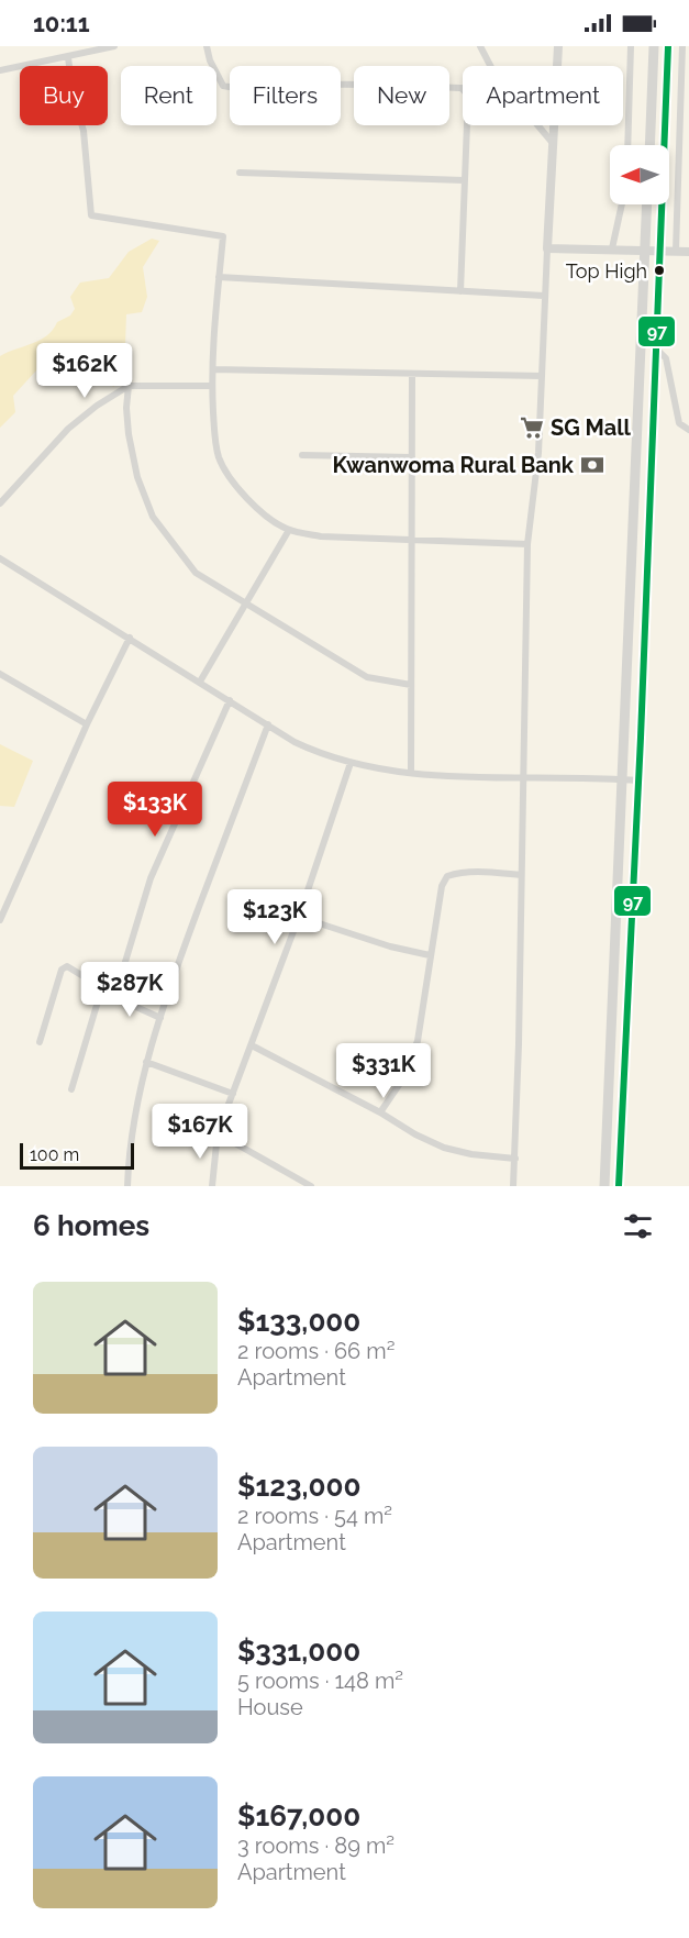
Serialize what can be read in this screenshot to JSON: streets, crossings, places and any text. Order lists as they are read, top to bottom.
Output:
{
  "places": {
    "other": ["Top High"],
    "supermarket": ["SG Mall"],
    "bank": ["Kwanwoma Rural Bank"]
  },
  "lines": ["transit line 97"],
  "scale_bar": "100 m",
  "north": "left",
  "page": {
    "status": "10:11",
    "chip": [
      "Buy",
      "Rent",
      "Filters",
      "New",
      "Apartment"
    ],
    "price": [
      "$162K",
      "$133K",
      "$123K",
      "$287K",
      "$331K",
      "$167K"
    ],
    "scale": "100 m",
    "heading": "6 homes",
    "list": [
      {
        "name": "$133,000",
        "note": "2 rooms · 66 m² · Apartment"
      },
      {
        "name": "$123,000",
        "note": "2 rooms · 54 m² · Apartment"
      },
      {
        "name": "$331,000",
        "note": "5 rooms · 148 m² · House"
      },
      {
        "name": "$167,000",
        "note": "3 rooms · 89 m² · Apartment"
      }
    ]
  }
}
